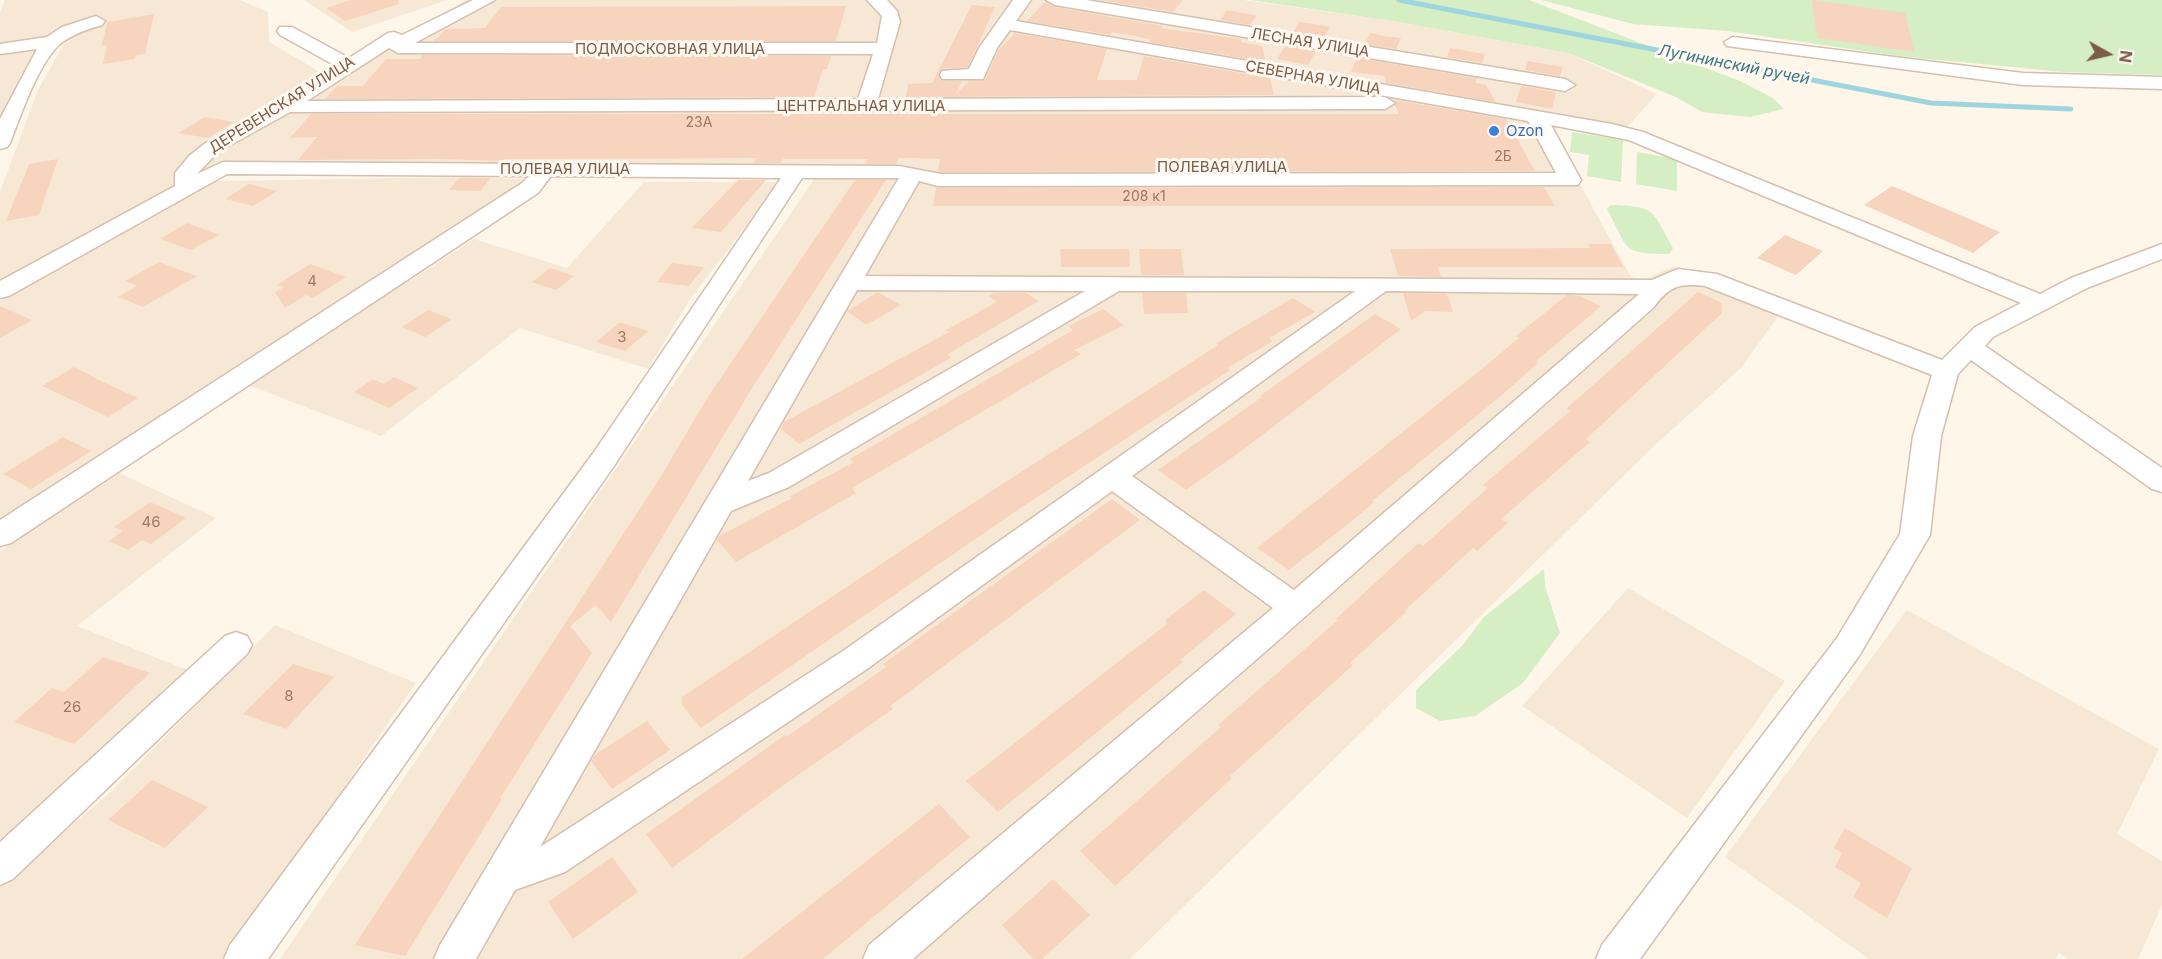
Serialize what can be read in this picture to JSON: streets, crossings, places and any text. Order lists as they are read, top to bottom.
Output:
{
  "streets": {
    "street": [
      "ЛЕСНАЯ УЛИЦА",
      "ПОДМОСКОВНАЯ УЛИЦА",
      "СЕВЕРНАЯ УЛИЦА",
      "ДЕРЕВЕНСКАЯ УЛИЦА",
      "ЦЕНТРАЛЬНАЯ УЛИЦА",
      "ПОЛЕВАЯ УЛИЦА"
    ]
  },
  "crossings": [
    ["ПОДМОСКОВНАЯ УЛИЦА", "ДЕРЕВЕНСКАЯ УЛИЦА"],
    ["СЕВЕРНАЯ УЛИЦА", "ЦЕНТРАЛЬНАЯ УЛИЦА"],
    ["СЕВЕРНАЯ УЛИЦА", "ПОЛЕВАЯ УЛИЦА"]
  ],
  "water": ["Лугининский ручей"],
  "places": ["Ozon"],
  "house_numbers": [
    "23А",
    "2Б",
    "208 к1",
    "4",
    "3",
    "46",
    "8",
    "26"
  ],
  "north": "right"
}
